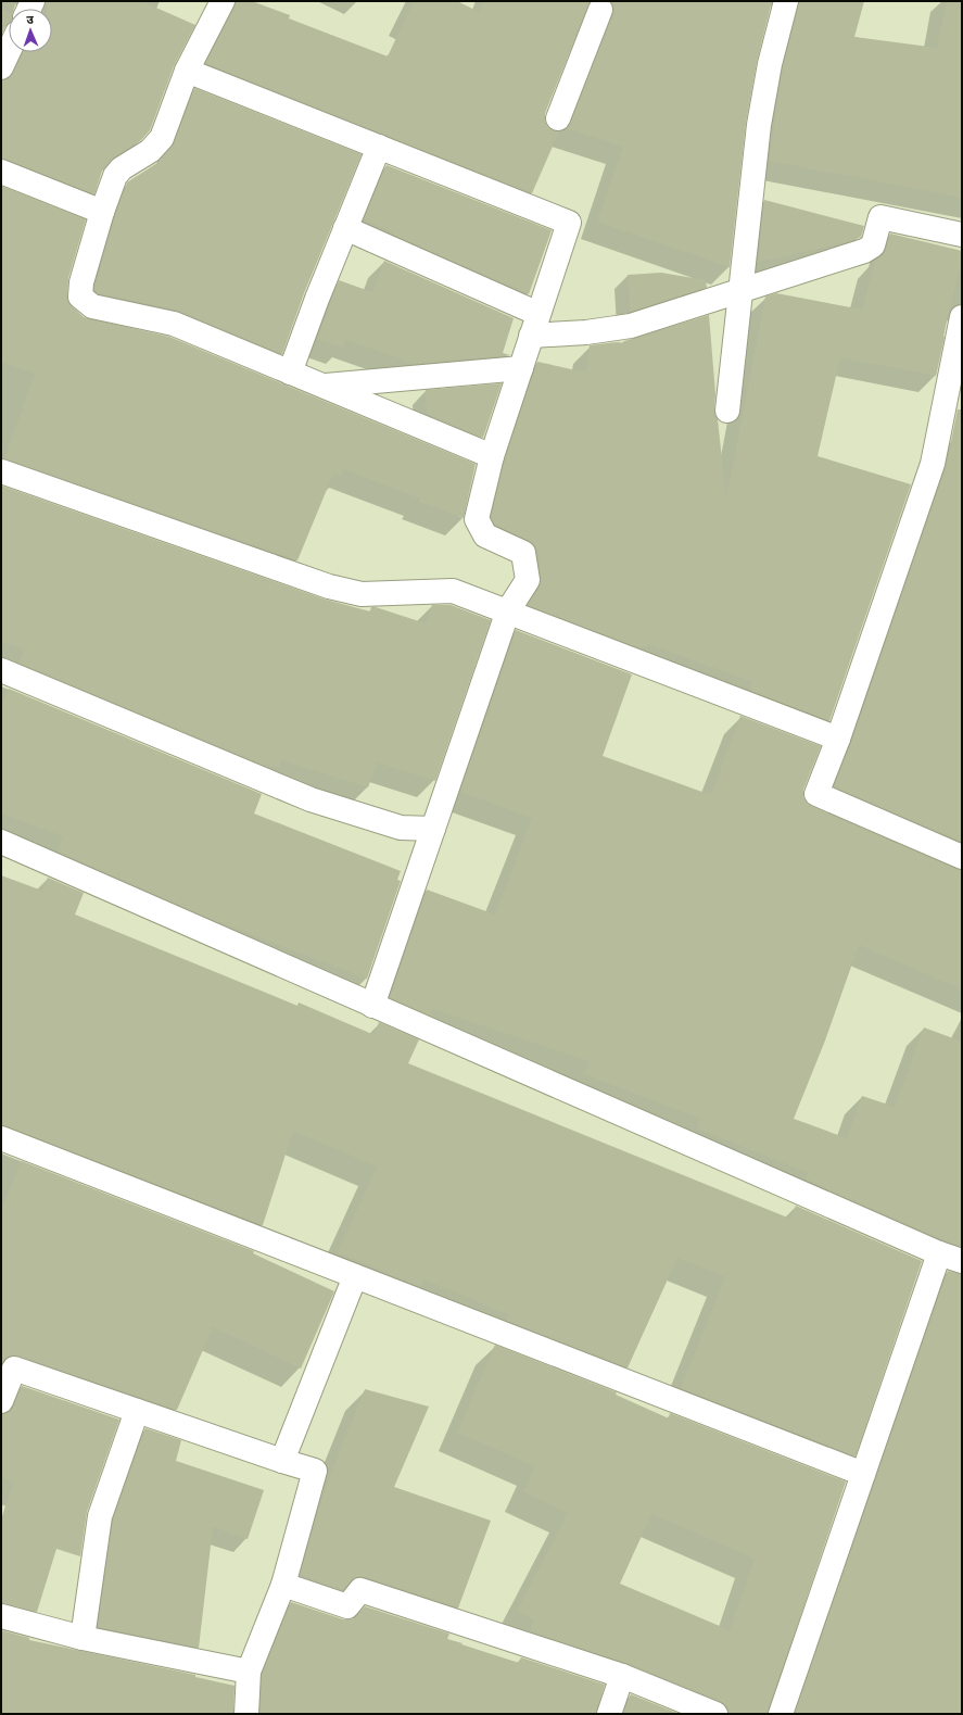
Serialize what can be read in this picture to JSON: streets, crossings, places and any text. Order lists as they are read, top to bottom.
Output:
{
  "north": "top"
}
